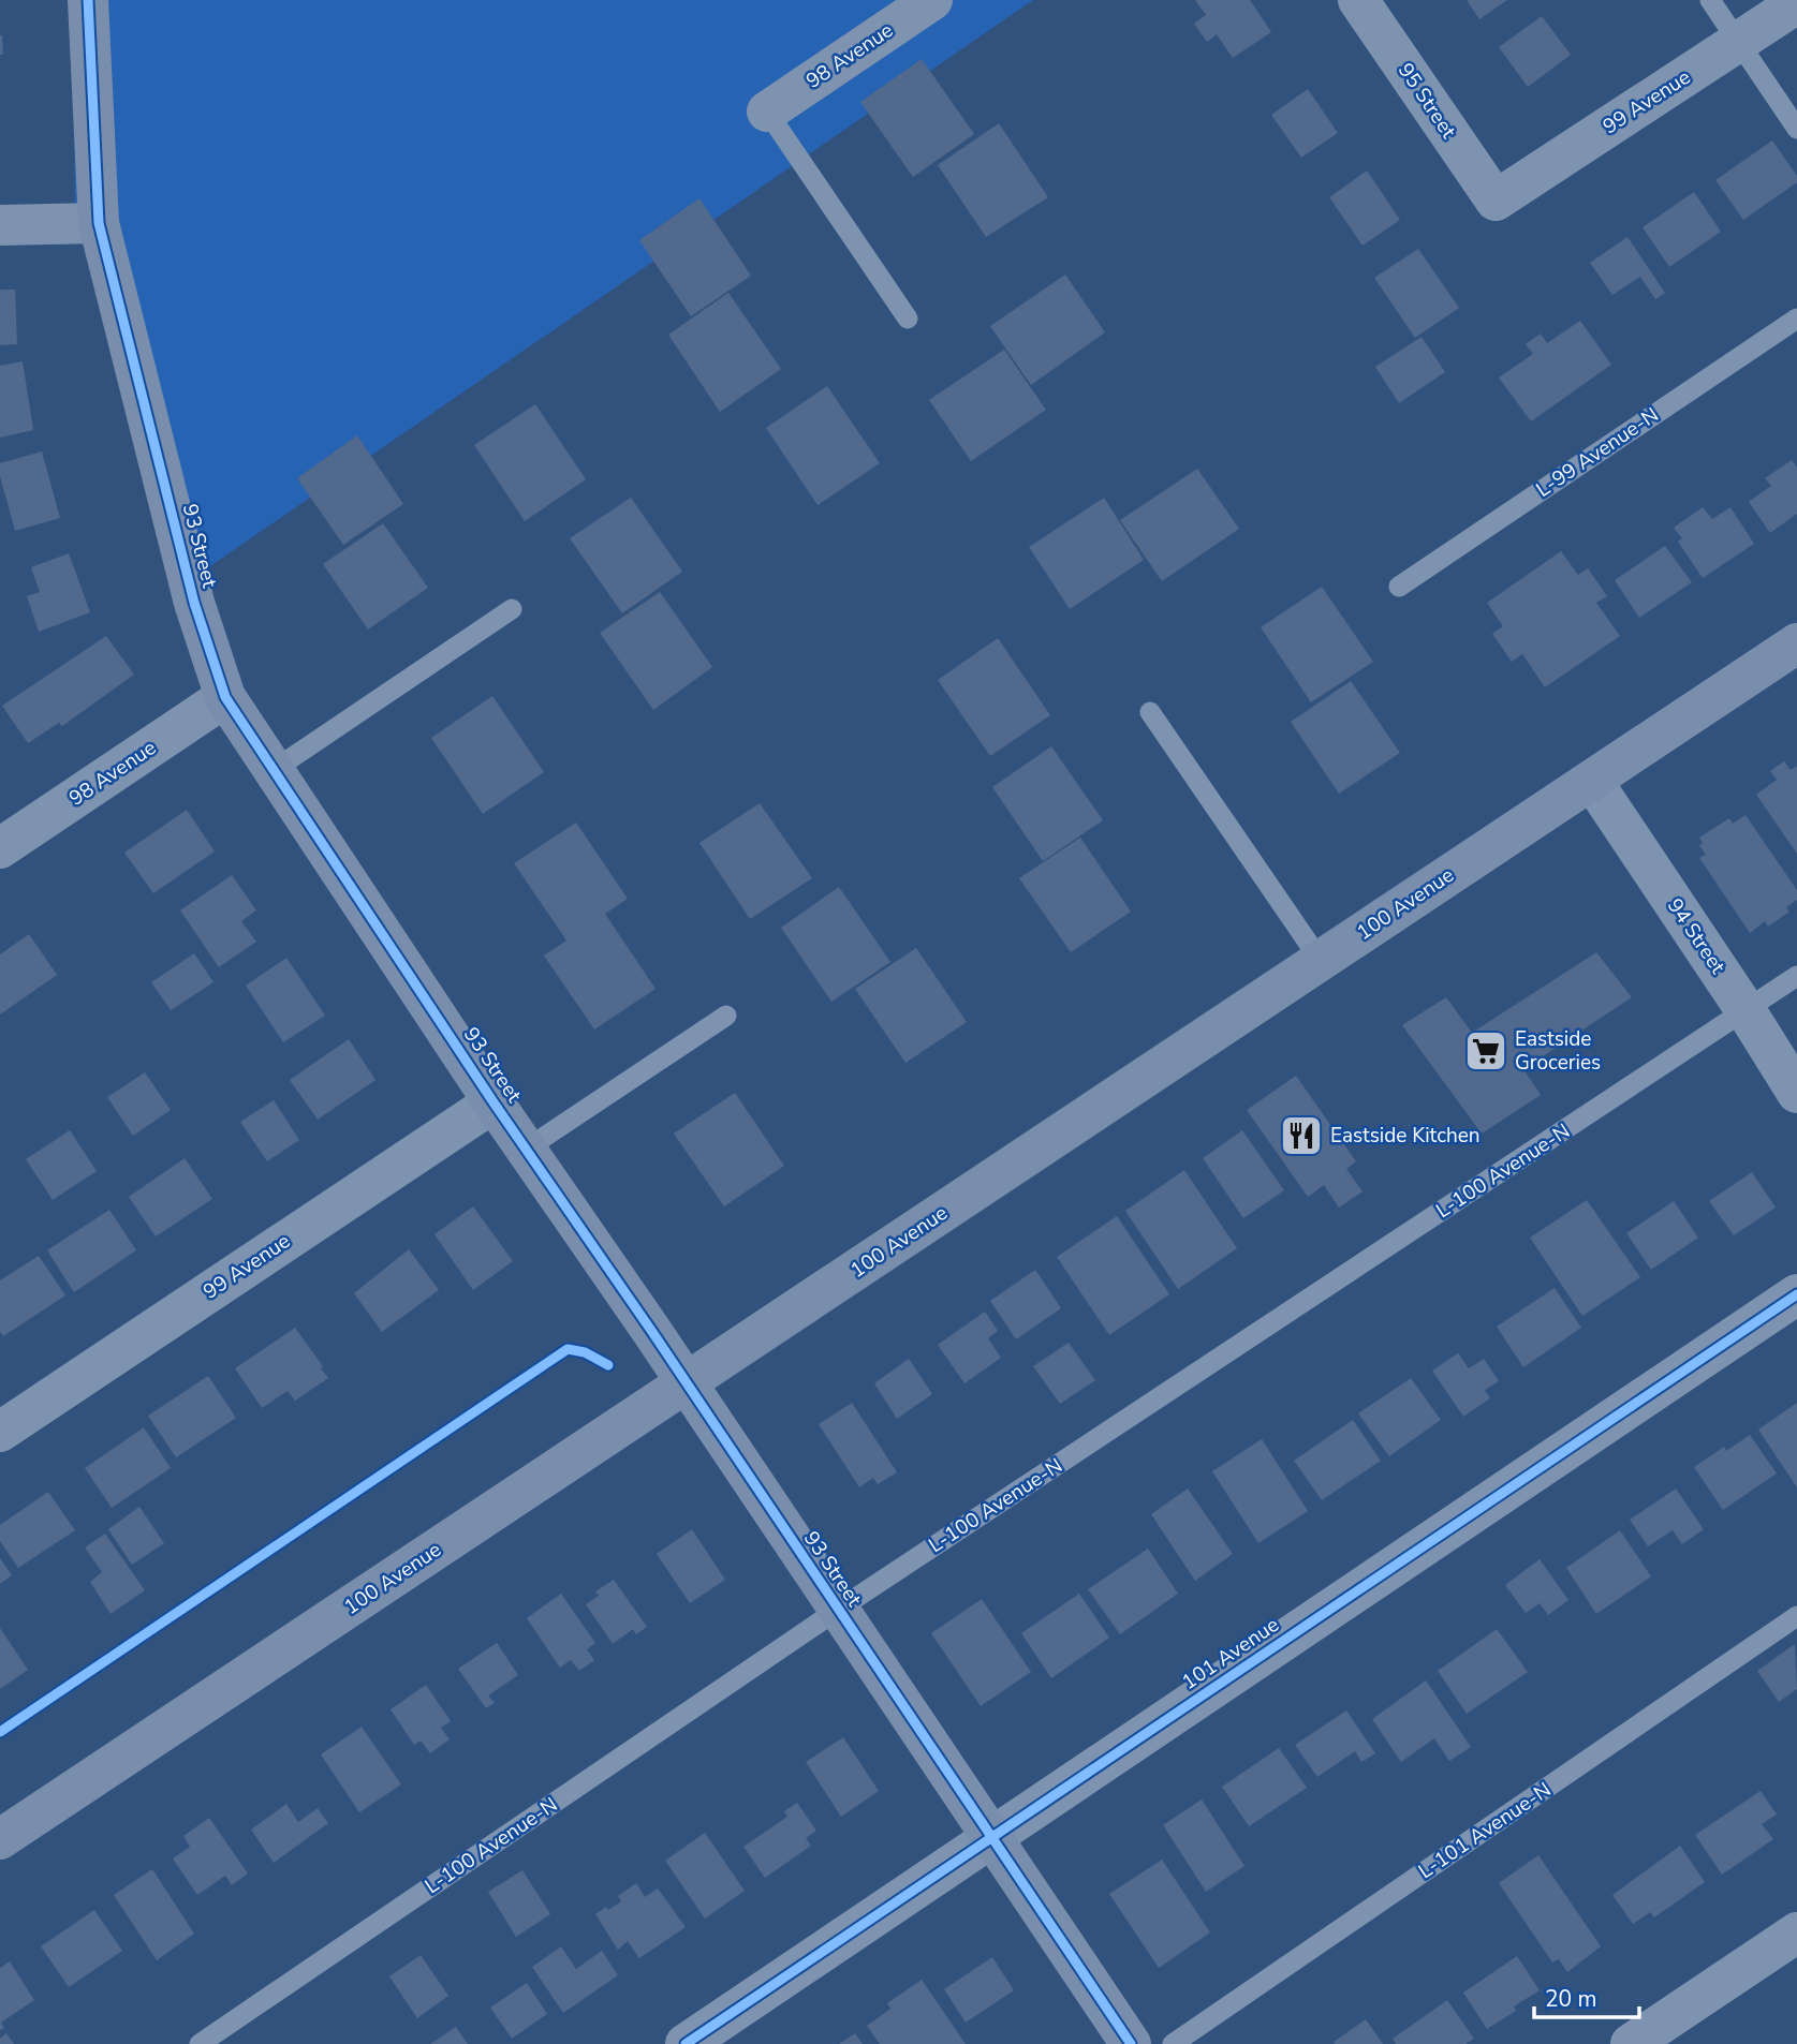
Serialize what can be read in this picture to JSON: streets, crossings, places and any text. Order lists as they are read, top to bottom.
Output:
{
  "streets": {
    "street": [
      "98 Avenue",
      "95 Street",
      "99 Avenue",
      "93 Street",
      "100 Avenue",
      "94 Street",
      "101 Avenue"
    ],
    "lane": ["L-99 Avenue-N", "L-100 Avenue-N", "L-101 Avenue-N"]
  },
  "crossings": [
    ["98 Avenue", "93 Street"],
    ["95 Street", "99 Avenue"],
    ["99 Avenue", "93 Street"],
    ["93 Street", "100 Avenue"],
    ["93 Street", "L-100 Avenue-N"],
    ["93 Street", "101 Avenue"],
    ["100 Avenue", "94 Street"],
    ["94 Street", "L-100 Avenue-N"]
  ],
  "places": {
    "supermarket": ["Eastside Groceries"],
    "restaurant": ["Eastside Kitchen"]
  },
  "scale_bar": "20 m"
}
